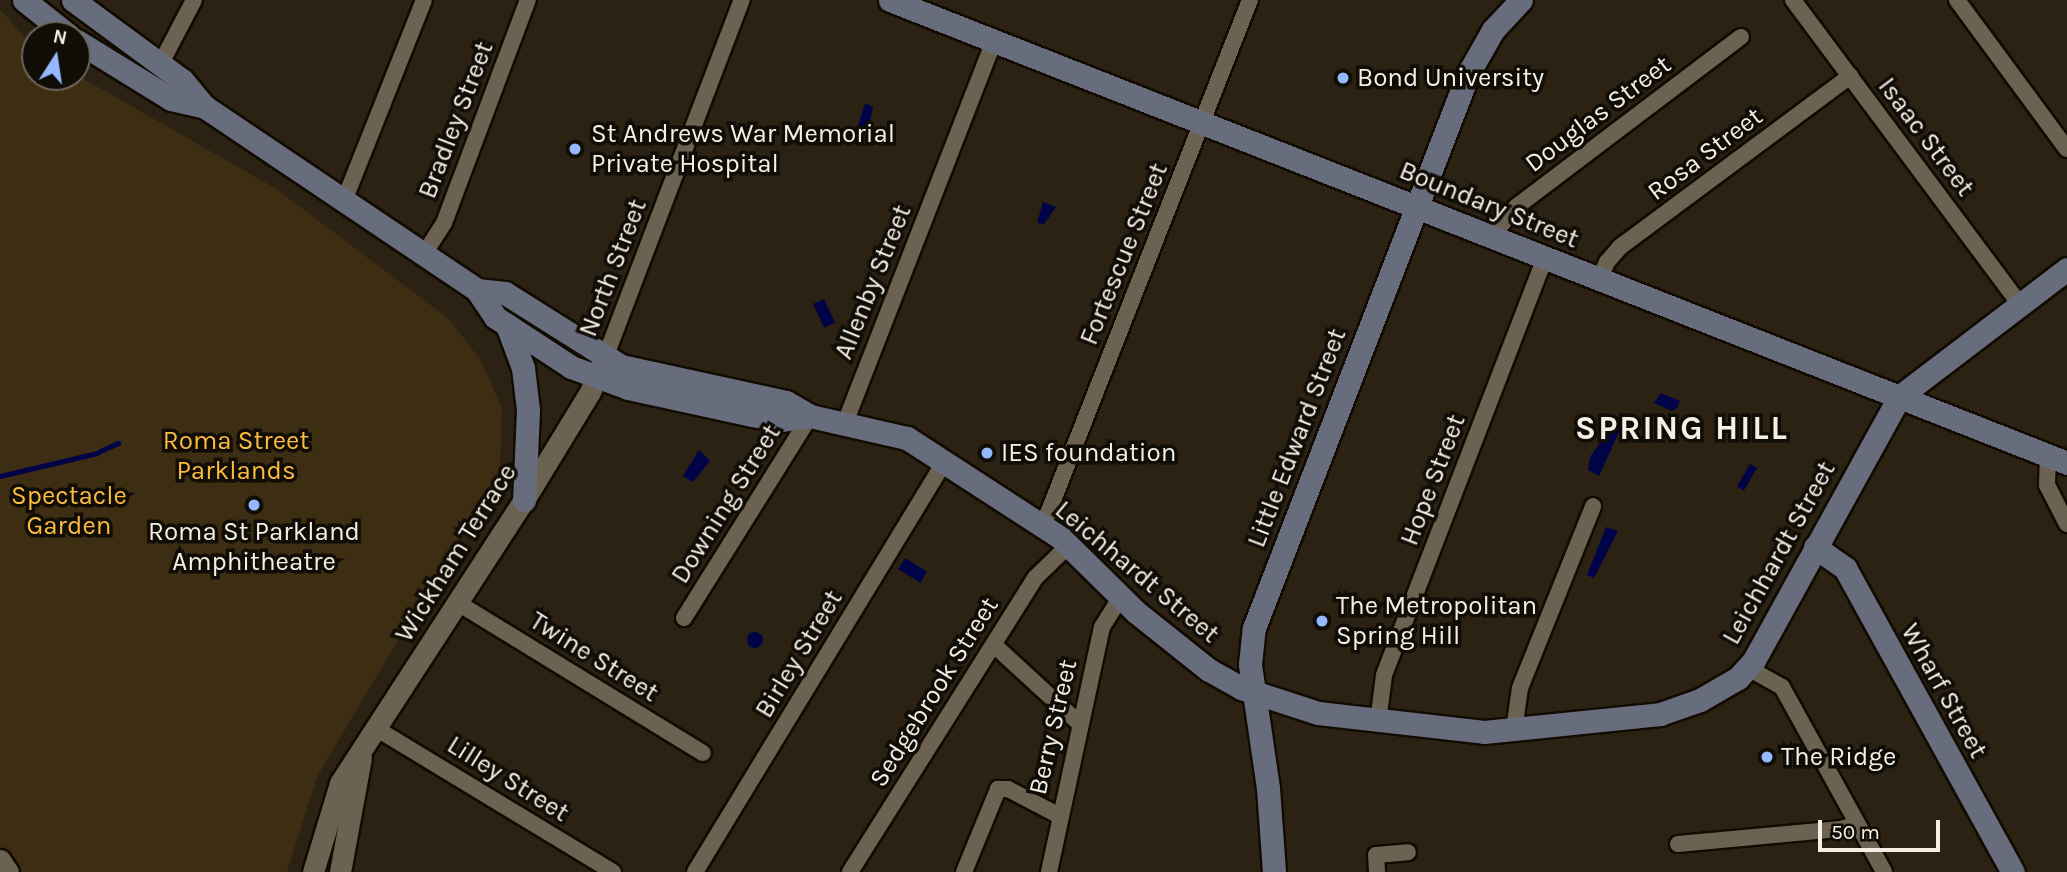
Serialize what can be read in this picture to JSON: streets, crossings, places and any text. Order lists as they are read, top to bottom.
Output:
{
  "streets": {
    "main road": [
      "Boundary Street",
      "Little Edward Street",
      "Leichhardt Street",
      "Wharf Street"
    ],
    "street": [
      "Douglas Street",
      "Bradley Street",
      "Isaac Street",
      "Rosa Street",
      "Fortescue Street",
      "North Street",
      "Allenby Street",
      "Hope Street",
      "Downing Street",
      "Wickham Terrace",
      "Birley Street",
      "Twine Street",
      "Sedgebrook Street",
      "Berry Street",
      "Lilley Street"
    ]
  },
  "crossings": [
    ["Douglas Street", "Boundary Street"],
    ["Isaac Street", "Rosa Street"],
    ["Rosa Street", "Boundary Street"],
    ["Boundary Street", "Fortescue Street"],
    ["Boundary Street", "Allenby Street"],
    ["Boundary Street", "Little Edward Street"],
    ["Boundary Street", "Hope Street"],
    ["Boundary Street", "Leichhardt Street"],
    ["Fortescue Street", "Leichhardt Street"],
    ["North Street", "Wickham Terrace"],
    ["North Street", "Leichhardt Street"],
    ["Allenby Street", "Leichhardt Street"],
    ["Little Edward Street", "Leichhardt Street"],
    ["Hope Street", "Leichhardt Street"],
    ["Downing Street", "Leichhardt Street"],
    ["Wickham Terrace", "Leichhardt Street"],
    ["Wickham Terrace", "Twine Street"],
    ["Wickham Terrace", "Lilley Street"],
    ["Leichhardt Street", "Birley Street"],
    ["Leichhardt Street", "Wharf Street"],
    ["Leichhardt Street", "Sedgebrook Street"],
    ["Leichhardt Street", "Berry Street"]
  ],
  "districts": ["SPRING HILL"],
  "parks": ["Roma Street Parklands", "Spectacle Garden"],
  "places": [
    "Bond University",
    "St Andrews War Memorial Private Hospital",
    "IES foundation",
    "Roma St Parkland Amphitheatre",
    "The Metropolitan Spring Hill",
    "The Ridge"
  ],
  "scale_bar": "50 m",
  "north": "top"
}
